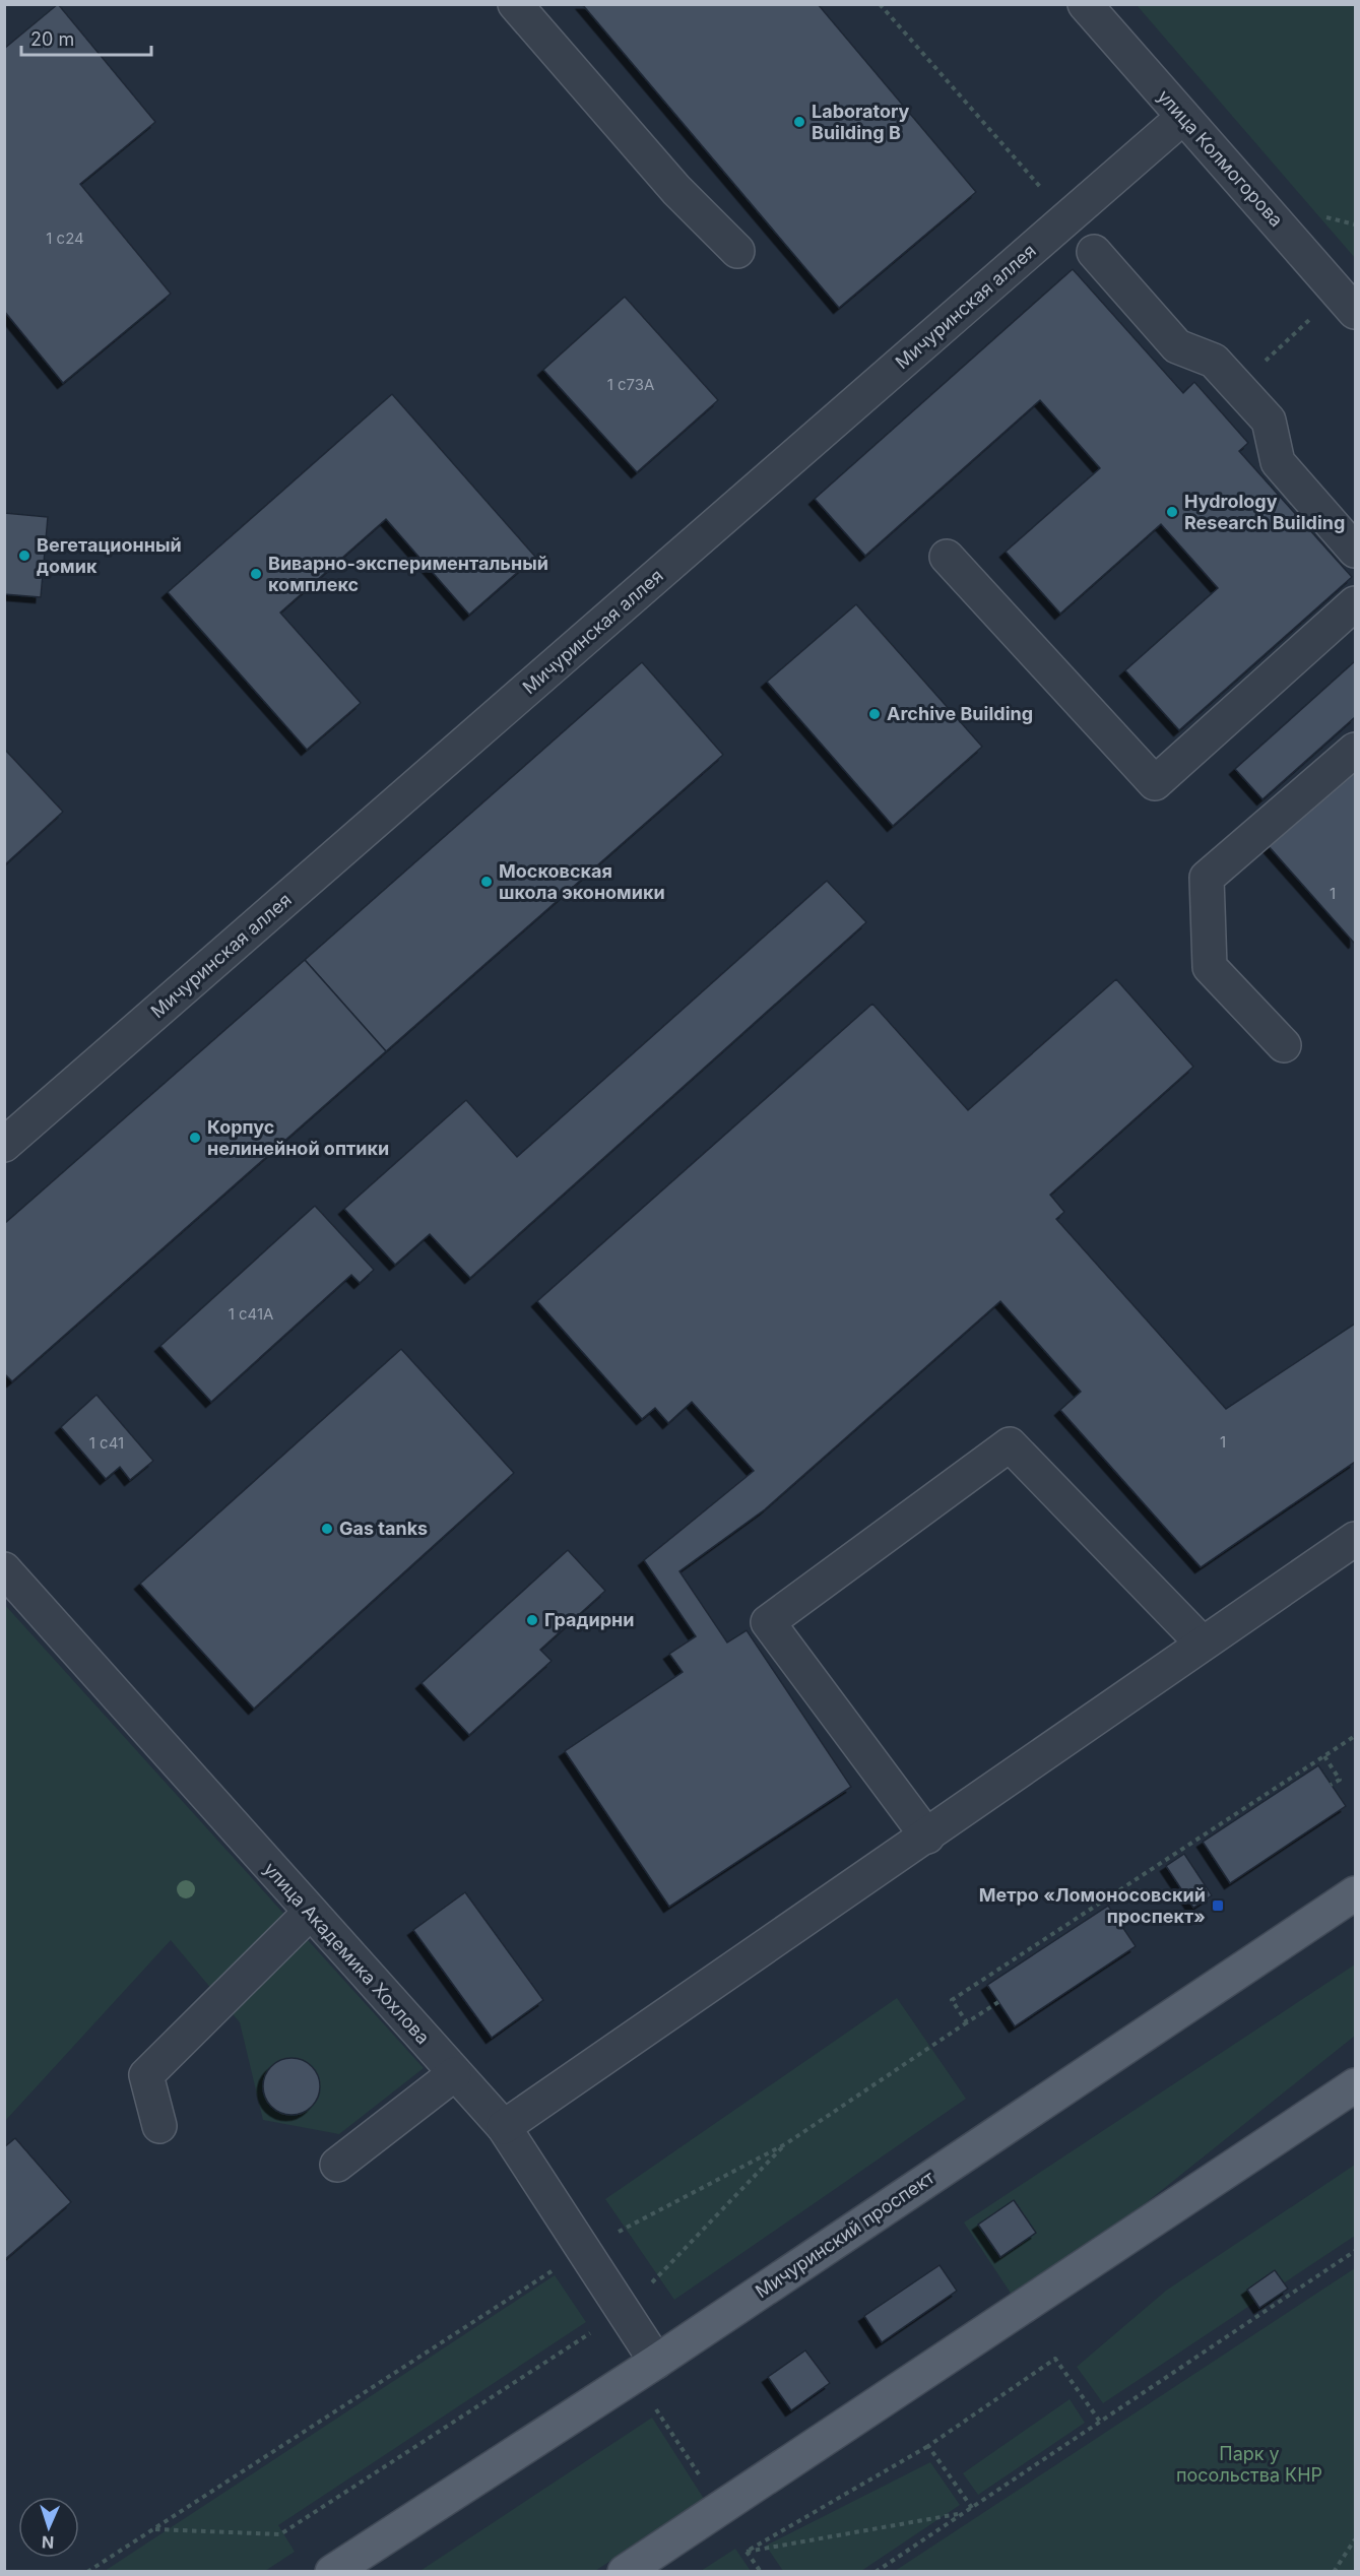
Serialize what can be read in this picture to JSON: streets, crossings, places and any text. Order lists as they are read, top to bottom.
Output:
{
  "streets": {
    "main road": ["Мичуринский проспект"],
    "street": ["улица Колмогорова", "Мичуринская аллея", "улица Академика Хохлова"]
  },
  "crossings": [
    ["улица Колмогорова", "Мичуринская аллея"],
    ["улица Академика Хохлова", "Мичуринский проспект"]
  ],
  "parks": ["Парк у посольства КНР"],
  "places": {
    "other": [
      "Laboratory Building B",
      "Hydrology Research Building",
      "Вегетационный домик",
      "Виварно-экспериментальный комплекс",
      "Archive Building",
      "Московская школа экономики",
      "Корпус нелинейной оптики",
      "Gas tanks",
      "Градирни"
    ],
    "transit": ["Метро «Ломоносовский проспект»"]
  },
  "house_numbers": [
    "1 с24",
    "1 с73А",
    "1",
    "1 с41А",
    "1",
    "1 с41"
  ],
  "scale_bar": "20 m",
  "north": "bottom"
}
